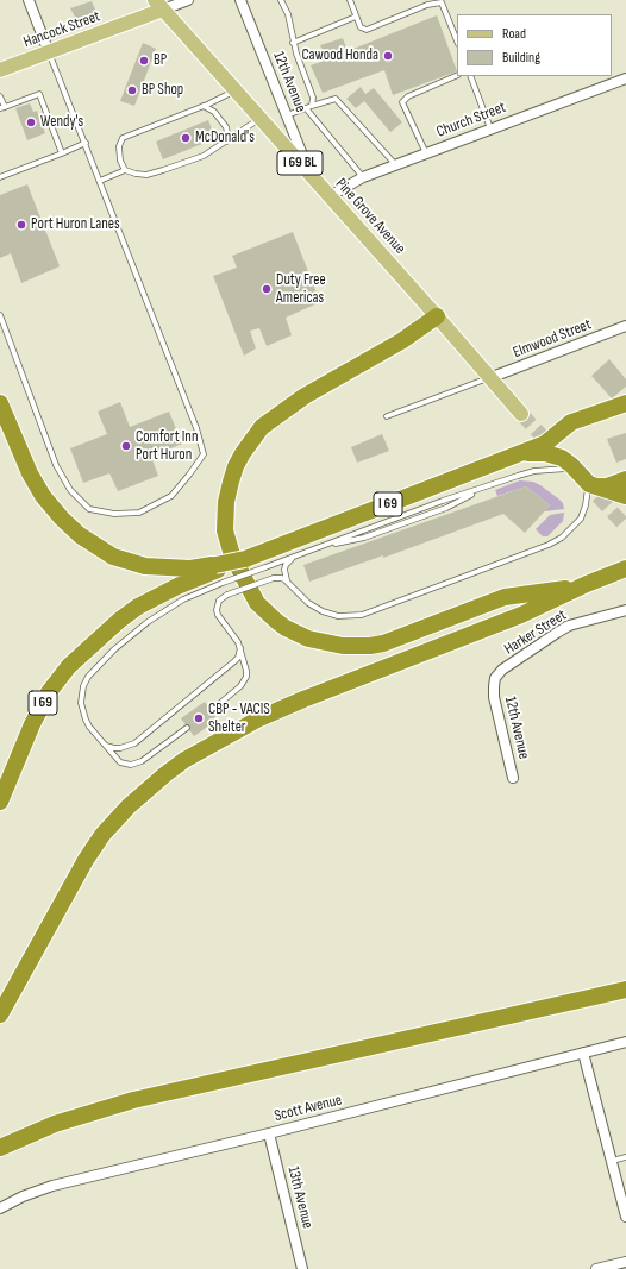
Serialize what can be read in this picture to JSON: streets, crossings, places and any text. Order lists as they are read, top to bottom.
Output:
{
  "streets": {
    "highway": ["I 69"],
    "main road": ["Hancock Street", "I 69 BL", "Pine Grove Avenue"],
    "street": [
      "12th Avenue",
      "Church Street",
      "Elmwood Street",
      "Harker Street",
      "Scott Avenue",
      "13th Avenue"
    ]
  },
  "crossings": [
    ["Hancock Street", "Pine Grove Avenue"],
    ["12th Avenue", "Pine Grove Avenue"],
    ["12th Avenue", "Harker Street"],
    ["Church Street", "Pine Grove Avenue"],
    ["Pine Grove Avenue", "Elmwood Street"],
    ["Scott Avenue", "13th Avenue"]
  ],
  "places": [
    "Cawood Honda",
    "BP",
    "BP Shop",
    "Wendy's",
    "McDonald's",
    "Port Huron Lanes",
    "Duty Free Americas",
    "Comfort Inn Port Huron",
    "CBP - VACIS Shelter"
  ],
  "legend": ["Road", "Building"]
}
